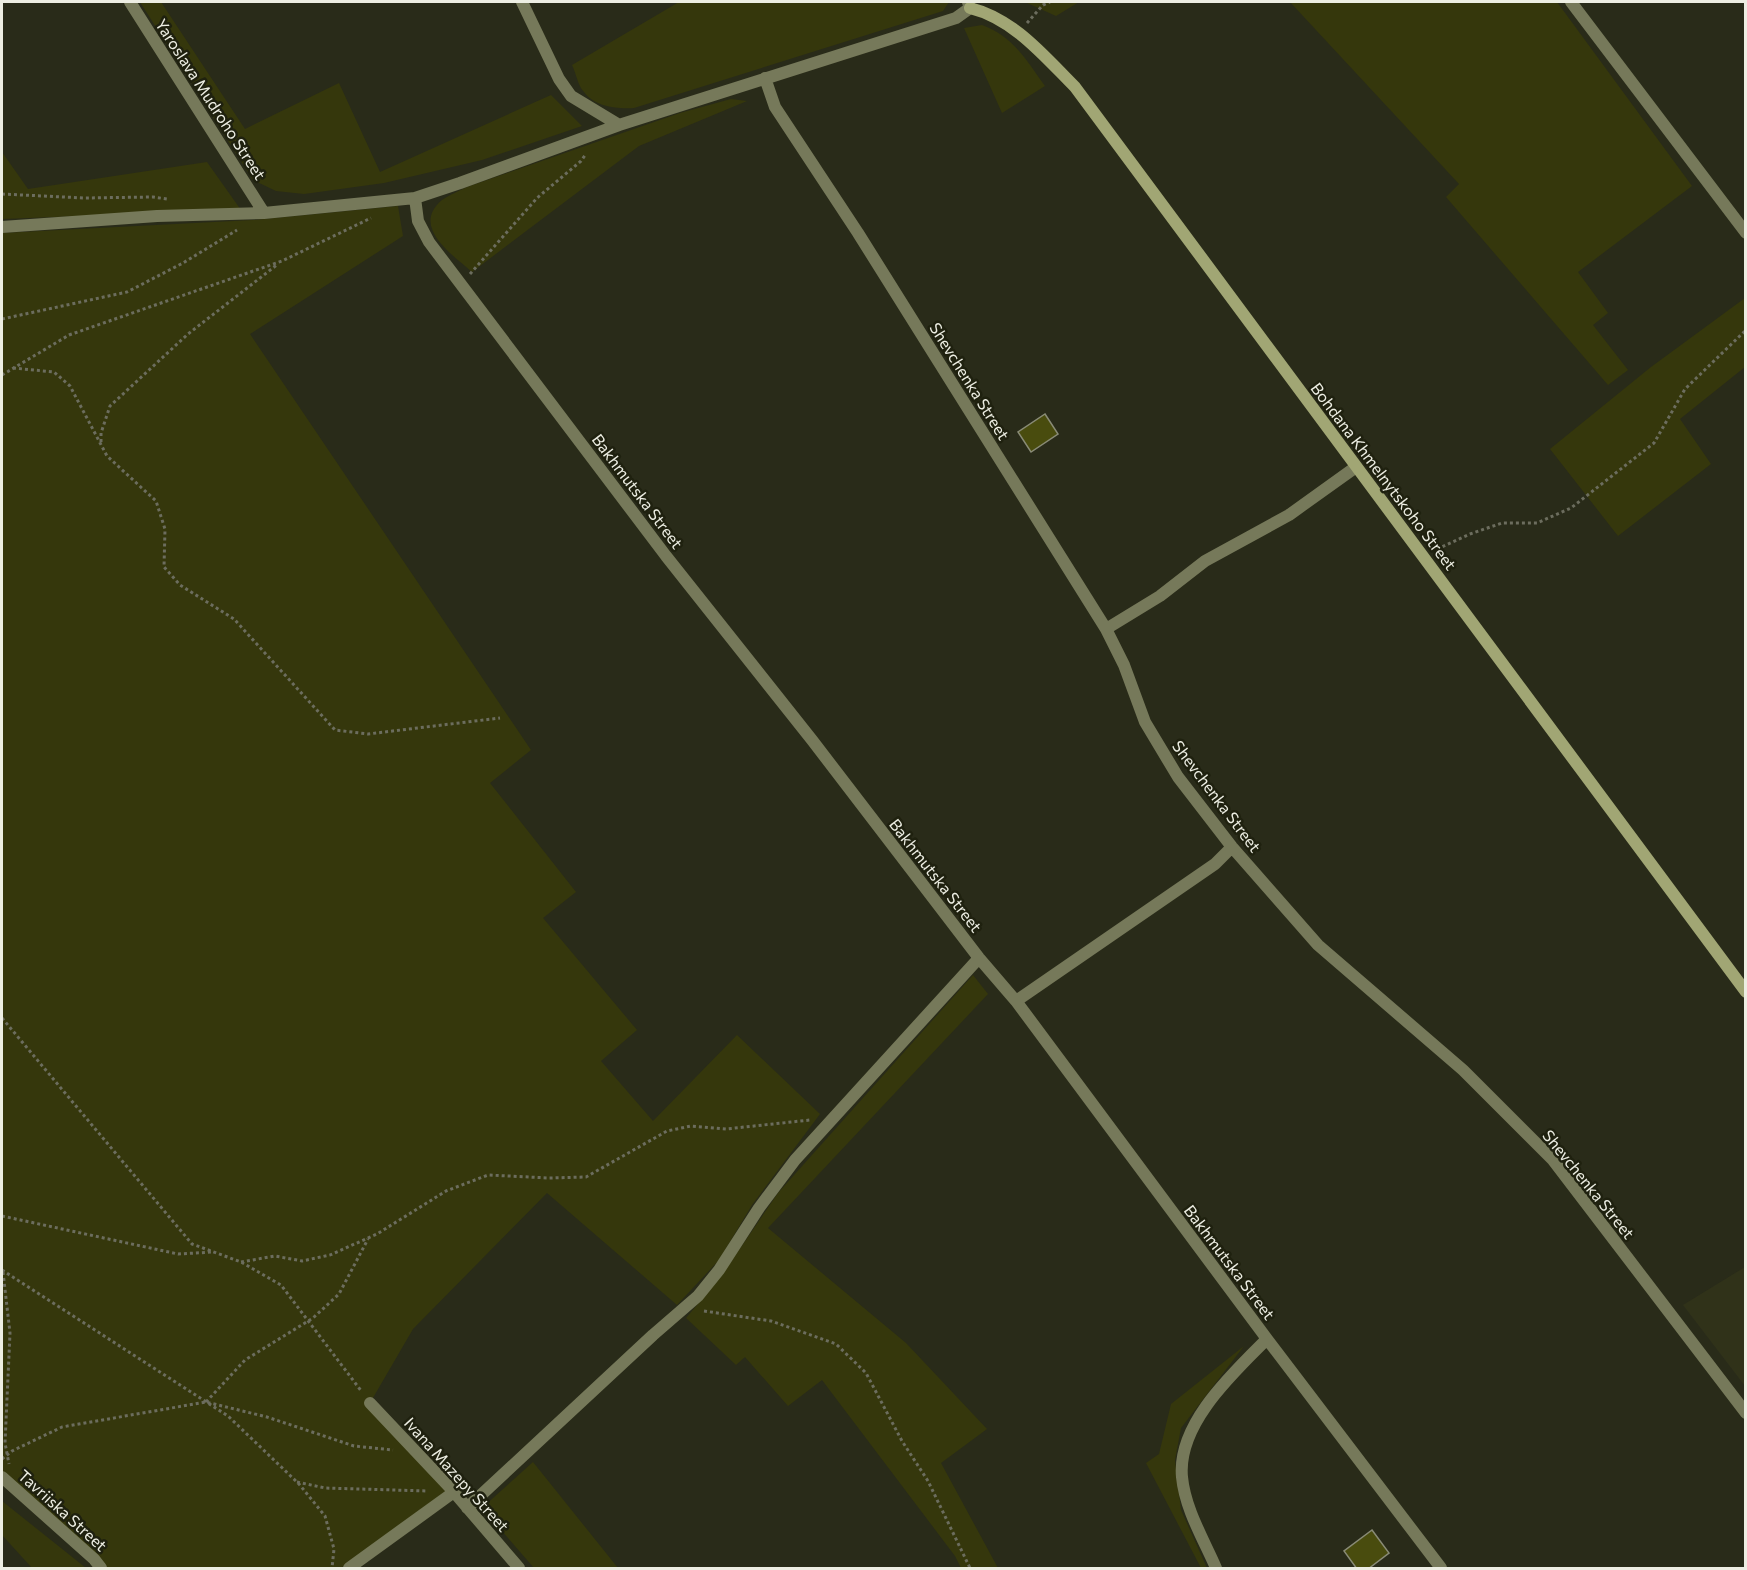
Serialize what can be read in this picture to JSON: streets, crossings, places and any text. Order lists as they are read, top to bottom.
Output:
{
  "streets": {
    "street": [
      "Yaroslava Mudroho Street",
      "Shevchenka Street",
      "Bohdana Khmelnytskoho Street",
      "Bakhmutska Street",
      "Ivana Mazepy Street",
      "Tavriiska Street"
    ]
  }
}
